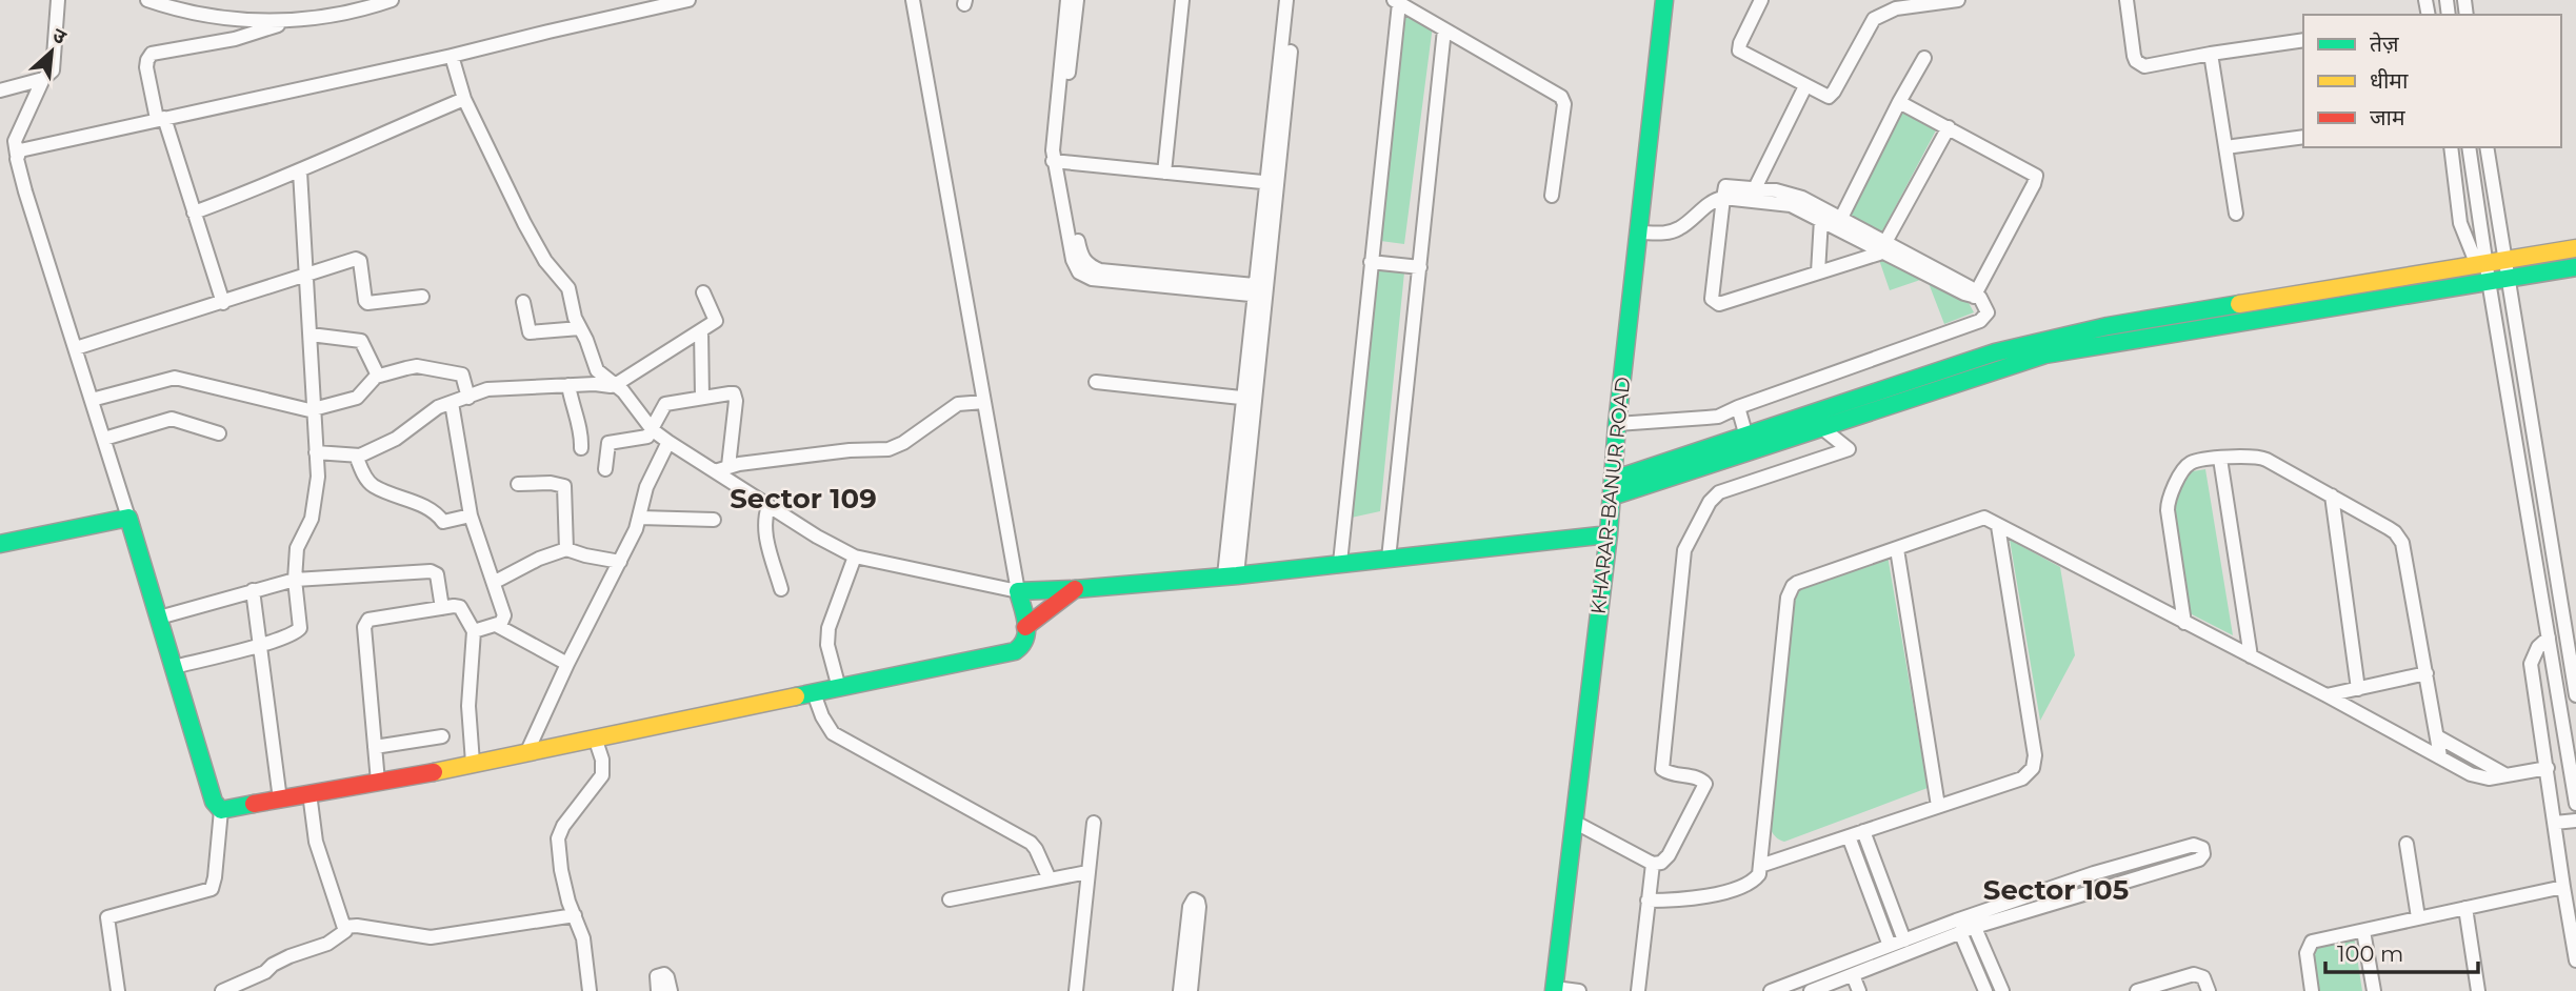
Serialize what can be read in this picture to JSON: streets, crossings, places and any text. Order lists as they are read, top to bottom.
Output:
{
  "streets": {
    "main road": ["KHARAR-BANUR ROAD"]
  },
  "districts": ["Sector 109", "Sector 105"],
  "legend": ["तेज़", "धीमा", "जाम"],
  "scale_bar": "100 m",
  "north": "top right"
}
